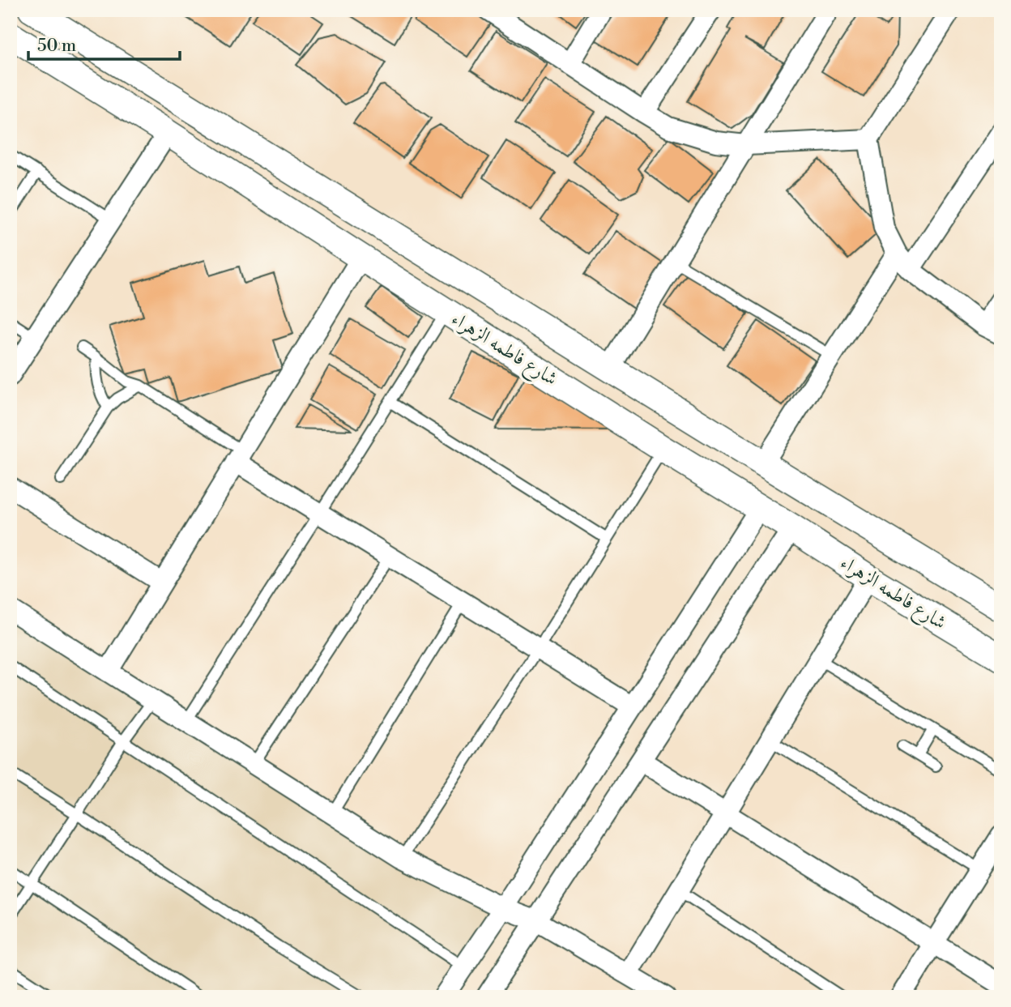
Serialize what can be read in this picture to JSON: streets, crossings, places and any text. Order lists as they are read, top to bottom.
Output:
{
  "streets": {
    "street": ["شارع فاطمه الزهراء"]
  },
  "scale_bar": "50 m"
}
